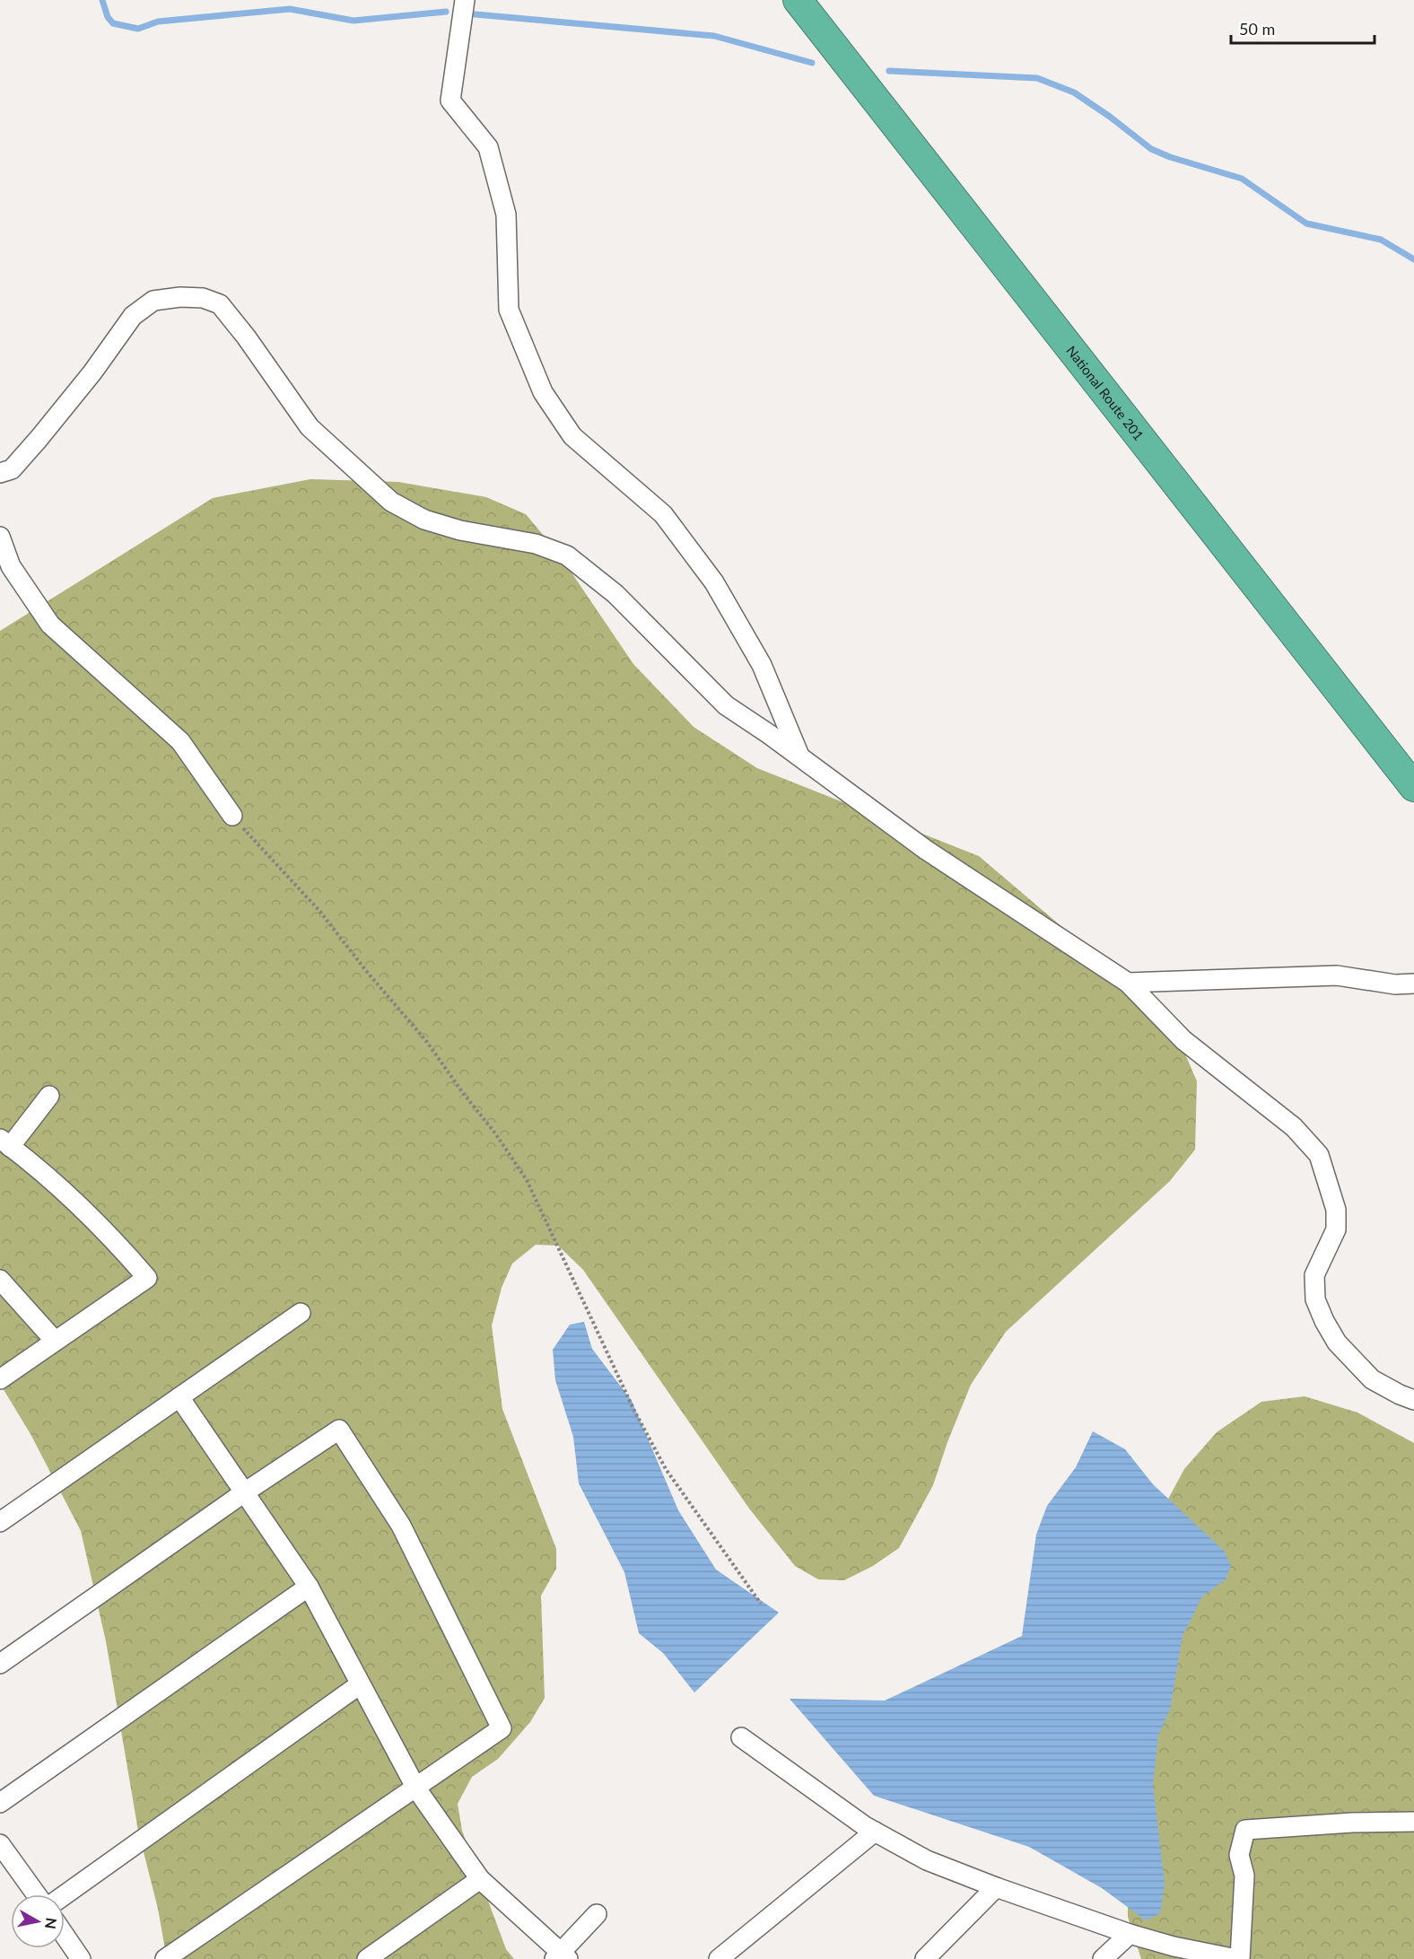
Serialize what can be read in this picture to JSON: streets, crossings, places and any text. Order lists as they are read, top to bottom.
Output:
{
  "streets": {
    "highway": ["National Route 201"]
  },
  "scale_bar": "50 m",
  "north": "right"
}
